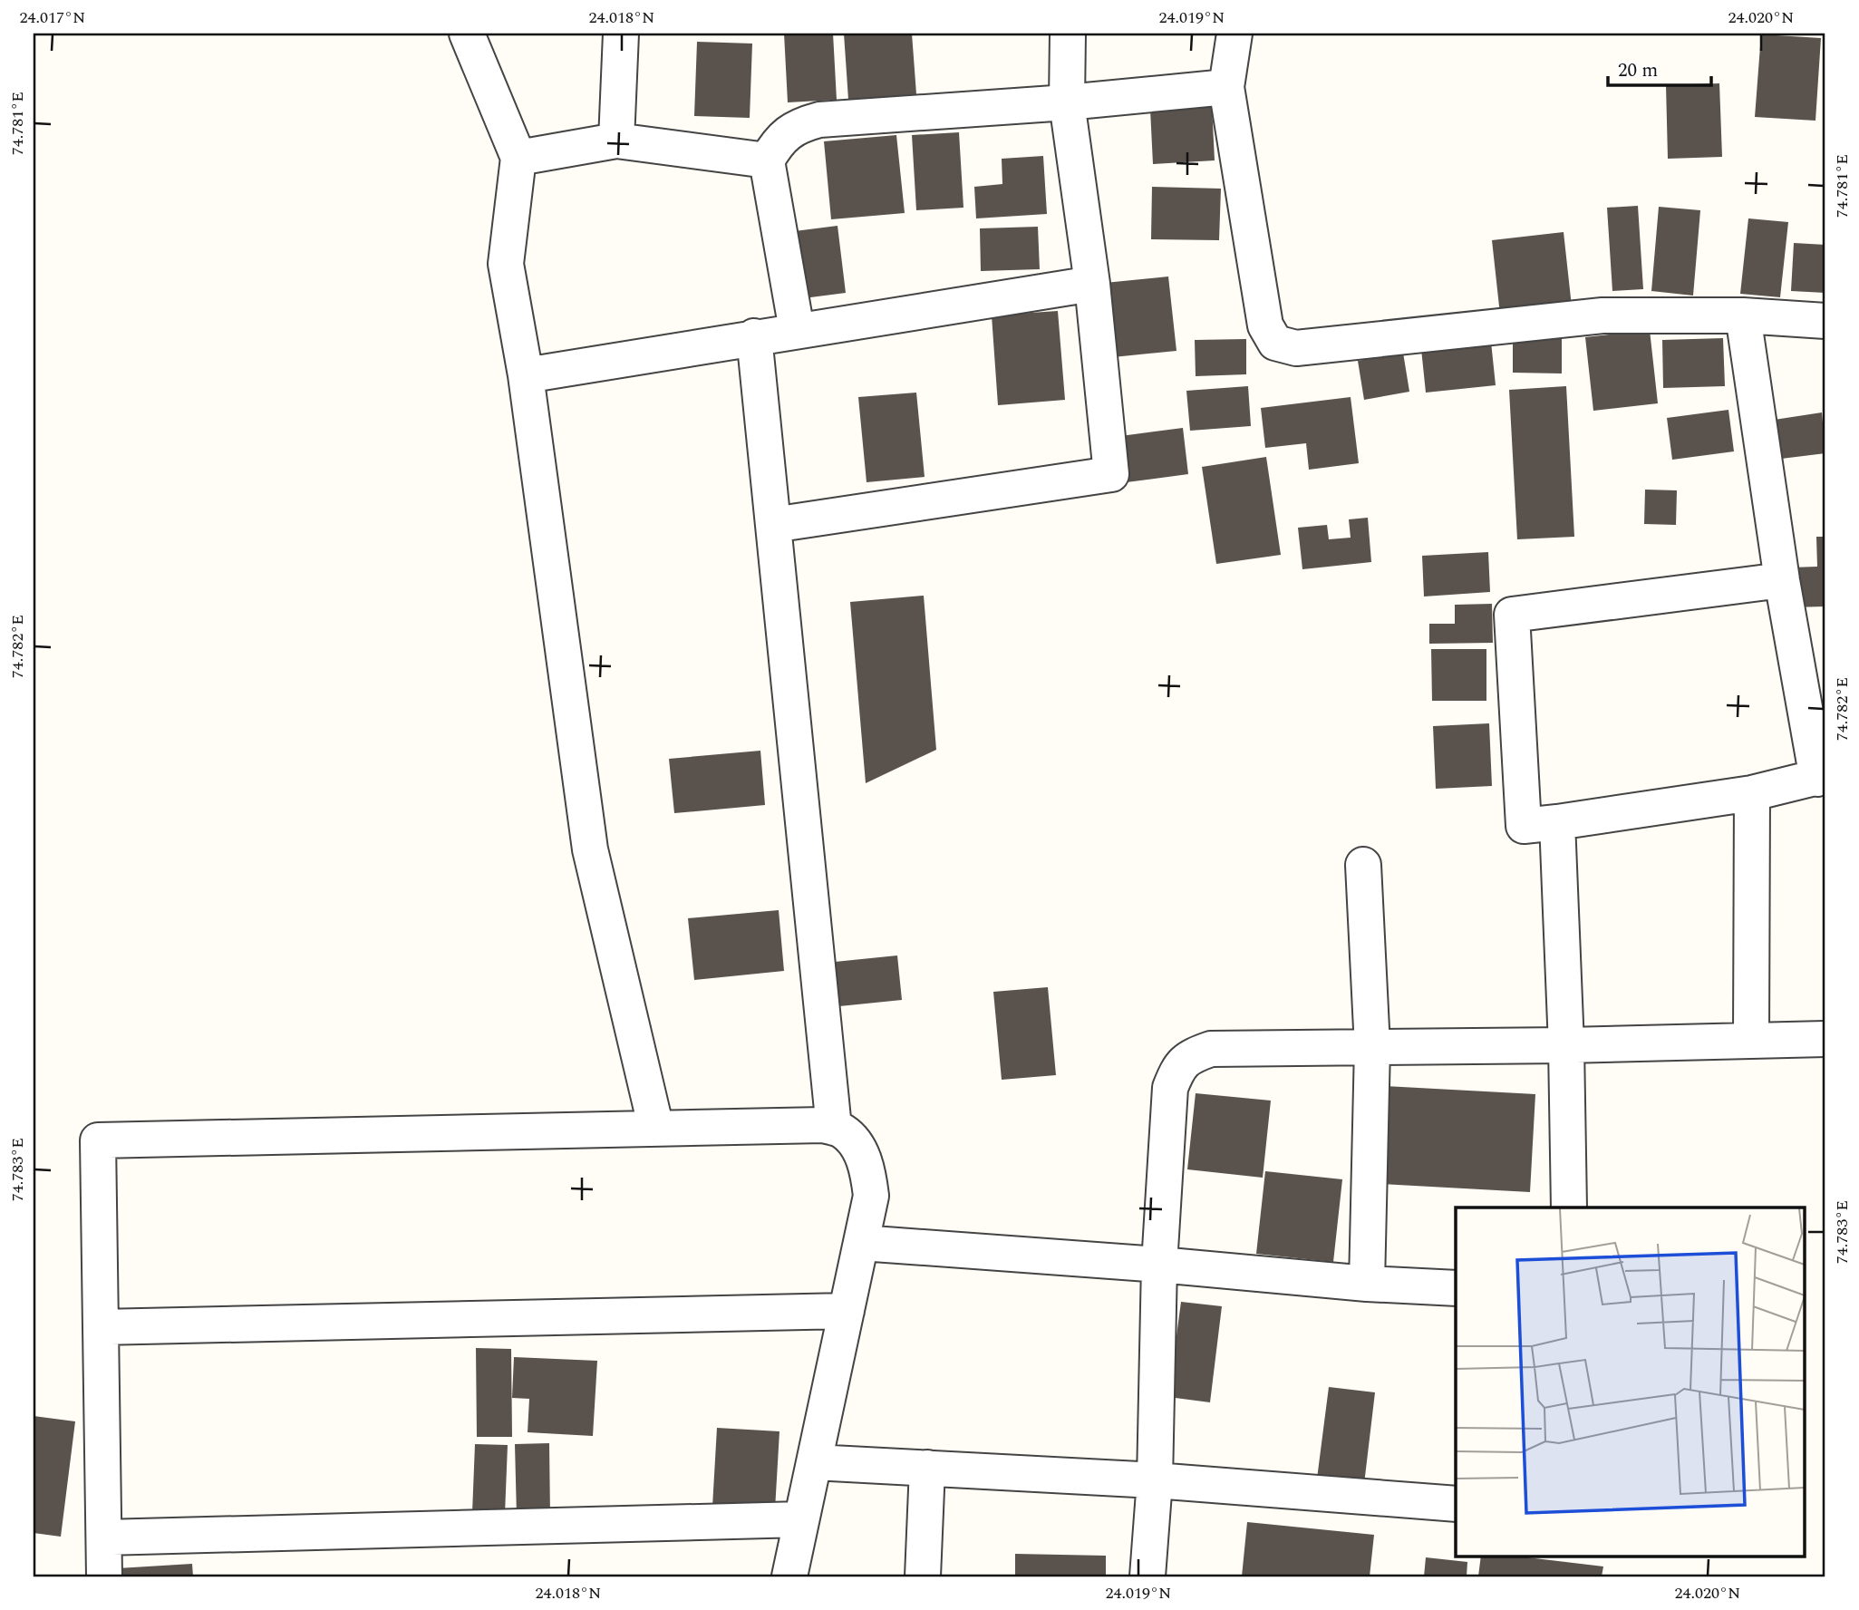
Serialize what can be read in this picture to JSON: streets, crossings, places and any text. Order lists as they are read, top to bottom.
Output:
{
  "scale_bar": "20 m",
  "coordinates": [
    "24.017°N",
    "24.018°N",
    "24.019°N",
    "24.020°N",
    "74.781°E",
    "74.782°E",
    "74.783°E"
  ]
}
